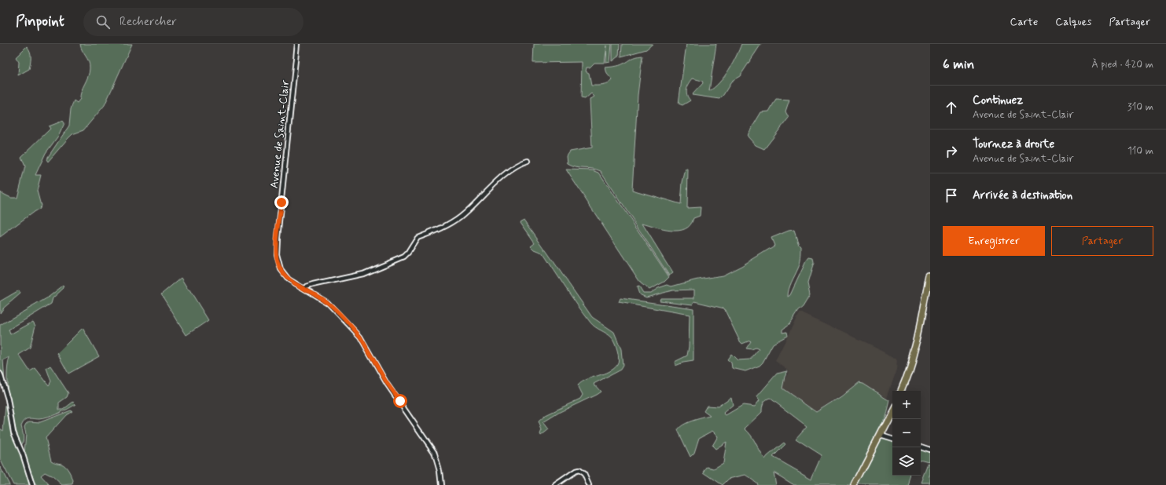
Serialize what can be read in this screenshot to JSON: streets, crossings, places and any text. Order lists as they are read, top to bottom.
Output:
{
  "streets": {
    "street": ["Avenue de Saint-Clair"]
  },
  "page": {
    "header": "Pinpoint",
    "search": "Rechercher",
    "nav": ["Carte", "Calques", "Partager"],
    "heading": ["6 min", "À pied · 420 m"],
    "list": [
      ["Continuez", "Avenue de Saint-Clair", "310 m"],
      ["Tournez à droite", "Avenue de Saint-Clair", "110 m"],
      "Arrivée à destination"
    ],
    "buttons": ["Enregistrer", "Partager"],
    "map_buttons": ["+", "−"]
  }
}
